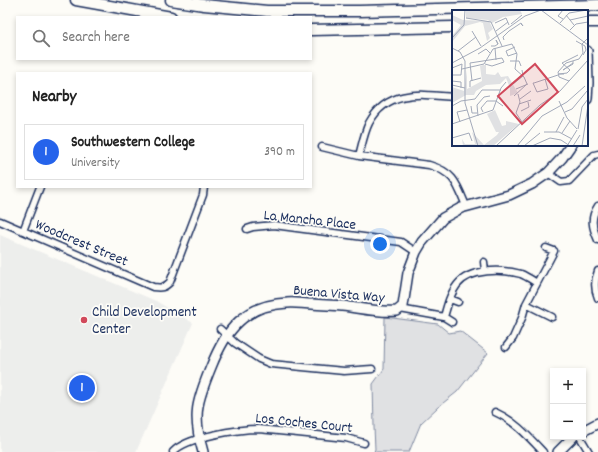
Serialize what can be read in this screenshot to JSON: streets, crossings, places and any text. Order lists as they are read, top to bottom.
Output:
{
  "streets": {
    "street": [
      "La Mancha Place",
      "Woodcrest Street",
      "Buena Vista Way",
      "Los Coches Court"
    ]
  },
  "crossings": [
    ["La Mancha Place", "Buena Vista Way"],
    ["Buena Vista Way", "Los Coches Court"]
  ],
  "places": ["Child Development Center"],
  "page": {
    "search": "Search here",
    "heading": "Nearby",
    "list": [
      {
        "mark": "1",
        "name": "Southwestern College",
        "note": "University",
        "value": "390 m"
      }
    ],
    "map_buttons": ["+", "−"],
    "pins": "1"
  }
}
